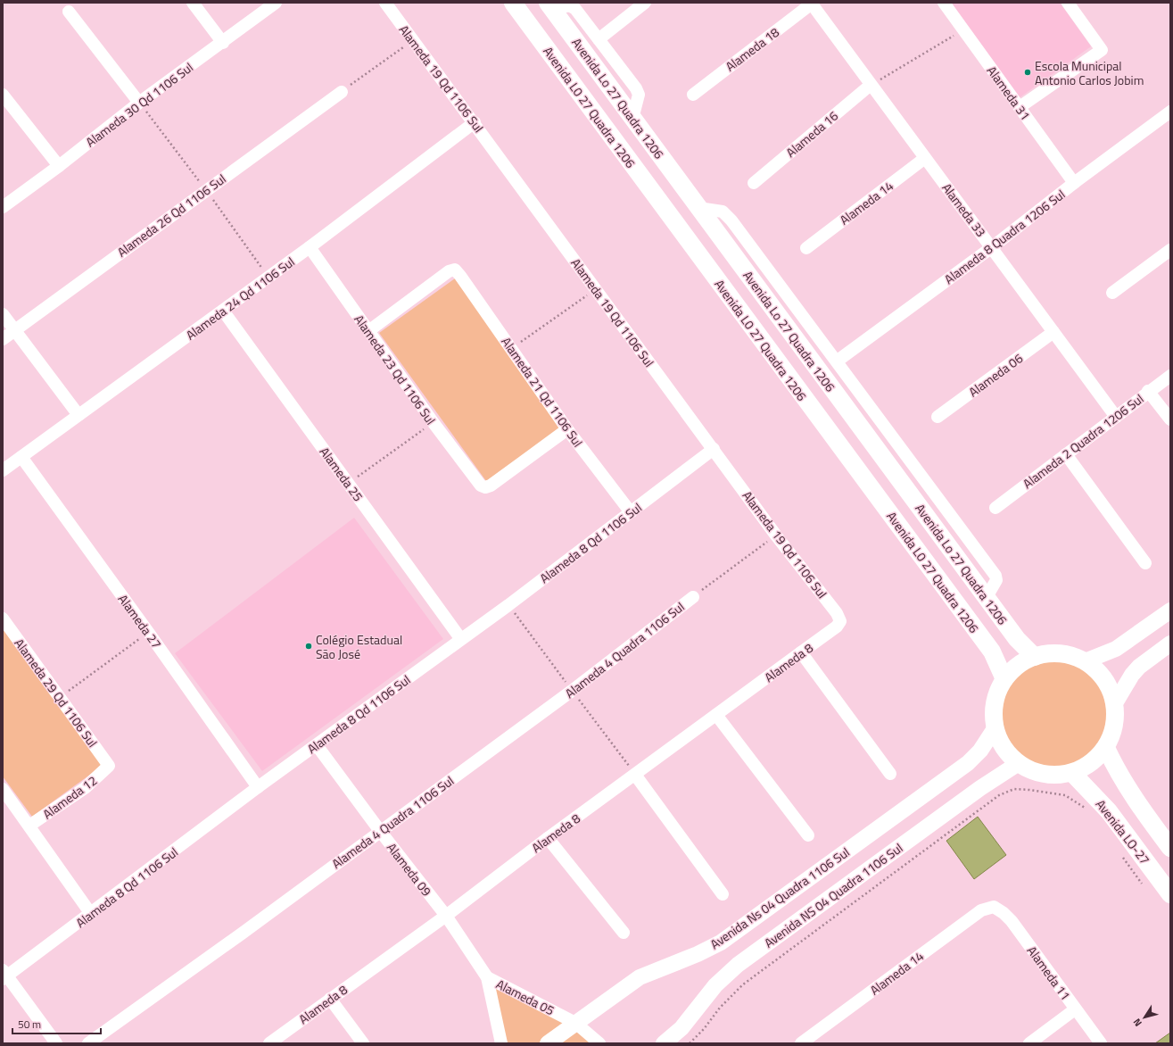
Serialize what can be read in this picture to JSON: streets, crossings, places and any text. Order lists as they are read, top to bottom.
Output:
{
  "streets": {
    "main road": ["Avenida Lo 27 Quadra 1206", "Avenida L0 27 Quadra 1206", "Avenida LO-27"],
    "street": [
      "Alameda 18",
      "Alameda 19 Qd 1106 Sul",
      "Alameda 31",
      "Alameda 30 Qd 1106 Sul",
      "Alameda 16",
      "Alameda 14",
      "Alameda 33",
      "Alameda 26 Qd 1106 Sul",
      "Alameda 8 Quadra 1206 Sul",
      "Alameda 24 Qd 1106 Sul",
      "Alameda 23 Qd 1106 Sul",
      "Alameda 06",
      "Alameda 21 Qd 1106 Sul",
      "Alameda 2 Quadra 1206 Sul",
      "Alameda 25",
      "Alameda 8 Qd 1106 Sul",
      "Alameda 27",
      "Alameda 4 Quadra 1106 Sul",
      "Alameda 8",
      "Alameda 29 Qd 1106 Sul",
      "Alameda 12",
      "Alameda 09",
      "Avenida NS 04 Quadra 1106 Sul",
      "Avenida Ns 04 Quadra 1106 Sul",
      "Alameda 11",
      "Alameda 05"
    ]
  },
  "crossings": [
    ["Alameda 18", "Alameda 33"],
    ["Alameda 19 Qd 1106 Sul", "Alameda 24 Qd 1106 Sul"],
    ["Alameda 19 Qd 1106 Sul", "Alameda 8 Qd 1106 Sul"],
    ["Alameda 19 Qd 1106 Sul", "Alameda 8"],
    ["Alameda 31", "Alameda 8 Quadra 1206 Sul"],
    ["Avenida Lo 27 Quadra 1206", "Avenida L0 27 Quadra 1206"],
    ["Avenida Lo 27 Quadra 1206", "Avenida LO-27"],
    ["Avenida Lo 27 Quadra 1206", "Avenida NS 04 Quadra 1106 Sul"],
    ["Avenida Lo 27 Quadra 1206", "Avenida Ns 04 Quadra 1106 Sul"],
    ["Avenida L0 27 Quadra 1206", "Avenida LO-27"],
    ["Avenida L0 27 Quadra 1206", "Avenida NS 04 Quadra 1106 Sul"],
    ["Avenida L0 27 Quadra 1206", "Avenida Ns 04 Quadra 1106 Sul"],
    ["Alameda 16", "Alameda 33"],
    ["Alameda 14", "Alameda 33"],
    ["Alameda 14", "Alameda 11"],
    ["Alameda 33", "Alameda 8 Quadra 1206 Sul"],
    ["Alameda 33", "Alameda 06"],
    ["Alameda 33", "Alameda 2 Quadra 1206 Sul"],
    ["Alameda 24 Qd 1106 Sul", "Alameda 23 Qd 1106 Sul"],
    ["Alameda 24 Qd 1106 Sul", "Alameda 25"],
    ["Alameda 24 Qd 1106 Sul", "Alameda 27"],
    ["Alameda 23 Qd 1106 Sul", "Alameda 21 Qd 1106 Sul"],
    ["Alameda 21 Qd 1106 Sul", "Alameda 8 Qd 1106 Sul"],
    ["Alameda 25", "Alameda 8 Qd 1106 Sul"],
    ["Alameda 8 Qd 1106 Sul", "Alameda 27"],
    ["Alameda 8 Qd 1106 Sul", "Alameda 09"],
    ["Alameda 4 Quadra 1106 Sul", "Alameda 09"],
    ["Alameda 8", "Alameda 09"],
    ["Alameda 29 Qd 1106 Sul", "Alameda 12"],
    ["Avenida LO-27", "Avenida NS 04 Quadra 1106 Sul"],
    ["Avenida LO-27", "Avenida Ns 04 Quadra 1106 Sul"],
    ["Alameda 09", "Alameda 05"],
    ["Avenida NS 04 Quadra 1106 Sul", "Avenida Ns 04 Quadra 1106 Sul"],
    ["Avenida Ns 04 Quadra 1106 Sul", "Alameda 05"]
  ],
  "places": ["Escola Municipal Antonio Carlos Jobim", "Colégio Estadual São José"],
  "scale_bar": "50 m",
  "north": "bottom left"
}
